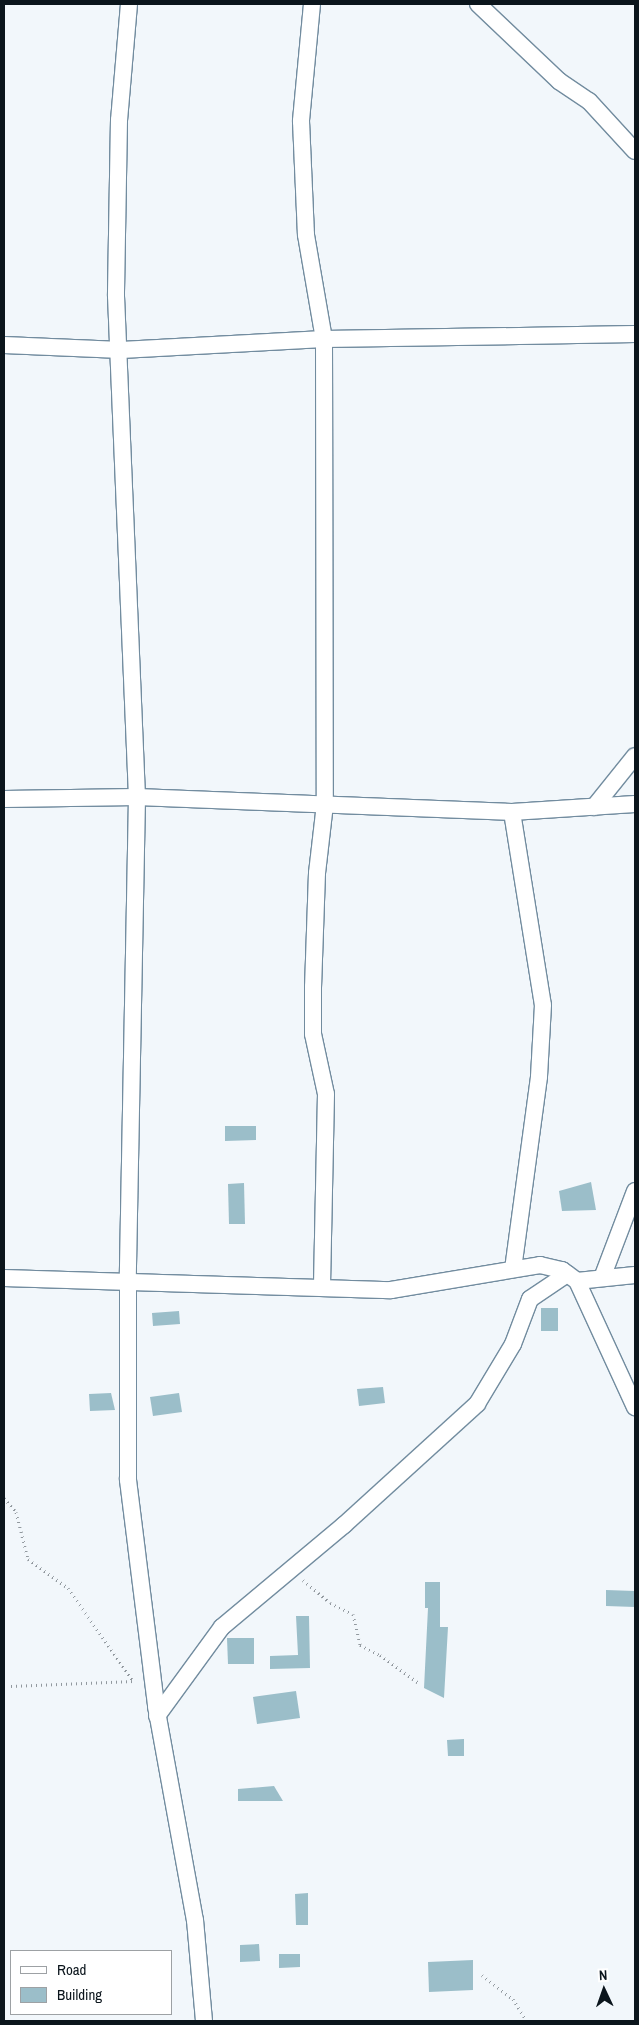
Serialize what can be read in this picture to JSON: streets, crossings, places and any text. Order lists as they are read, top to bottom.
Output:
{
  "legend": ["Road", "Building"],
  "north": "top"
}
